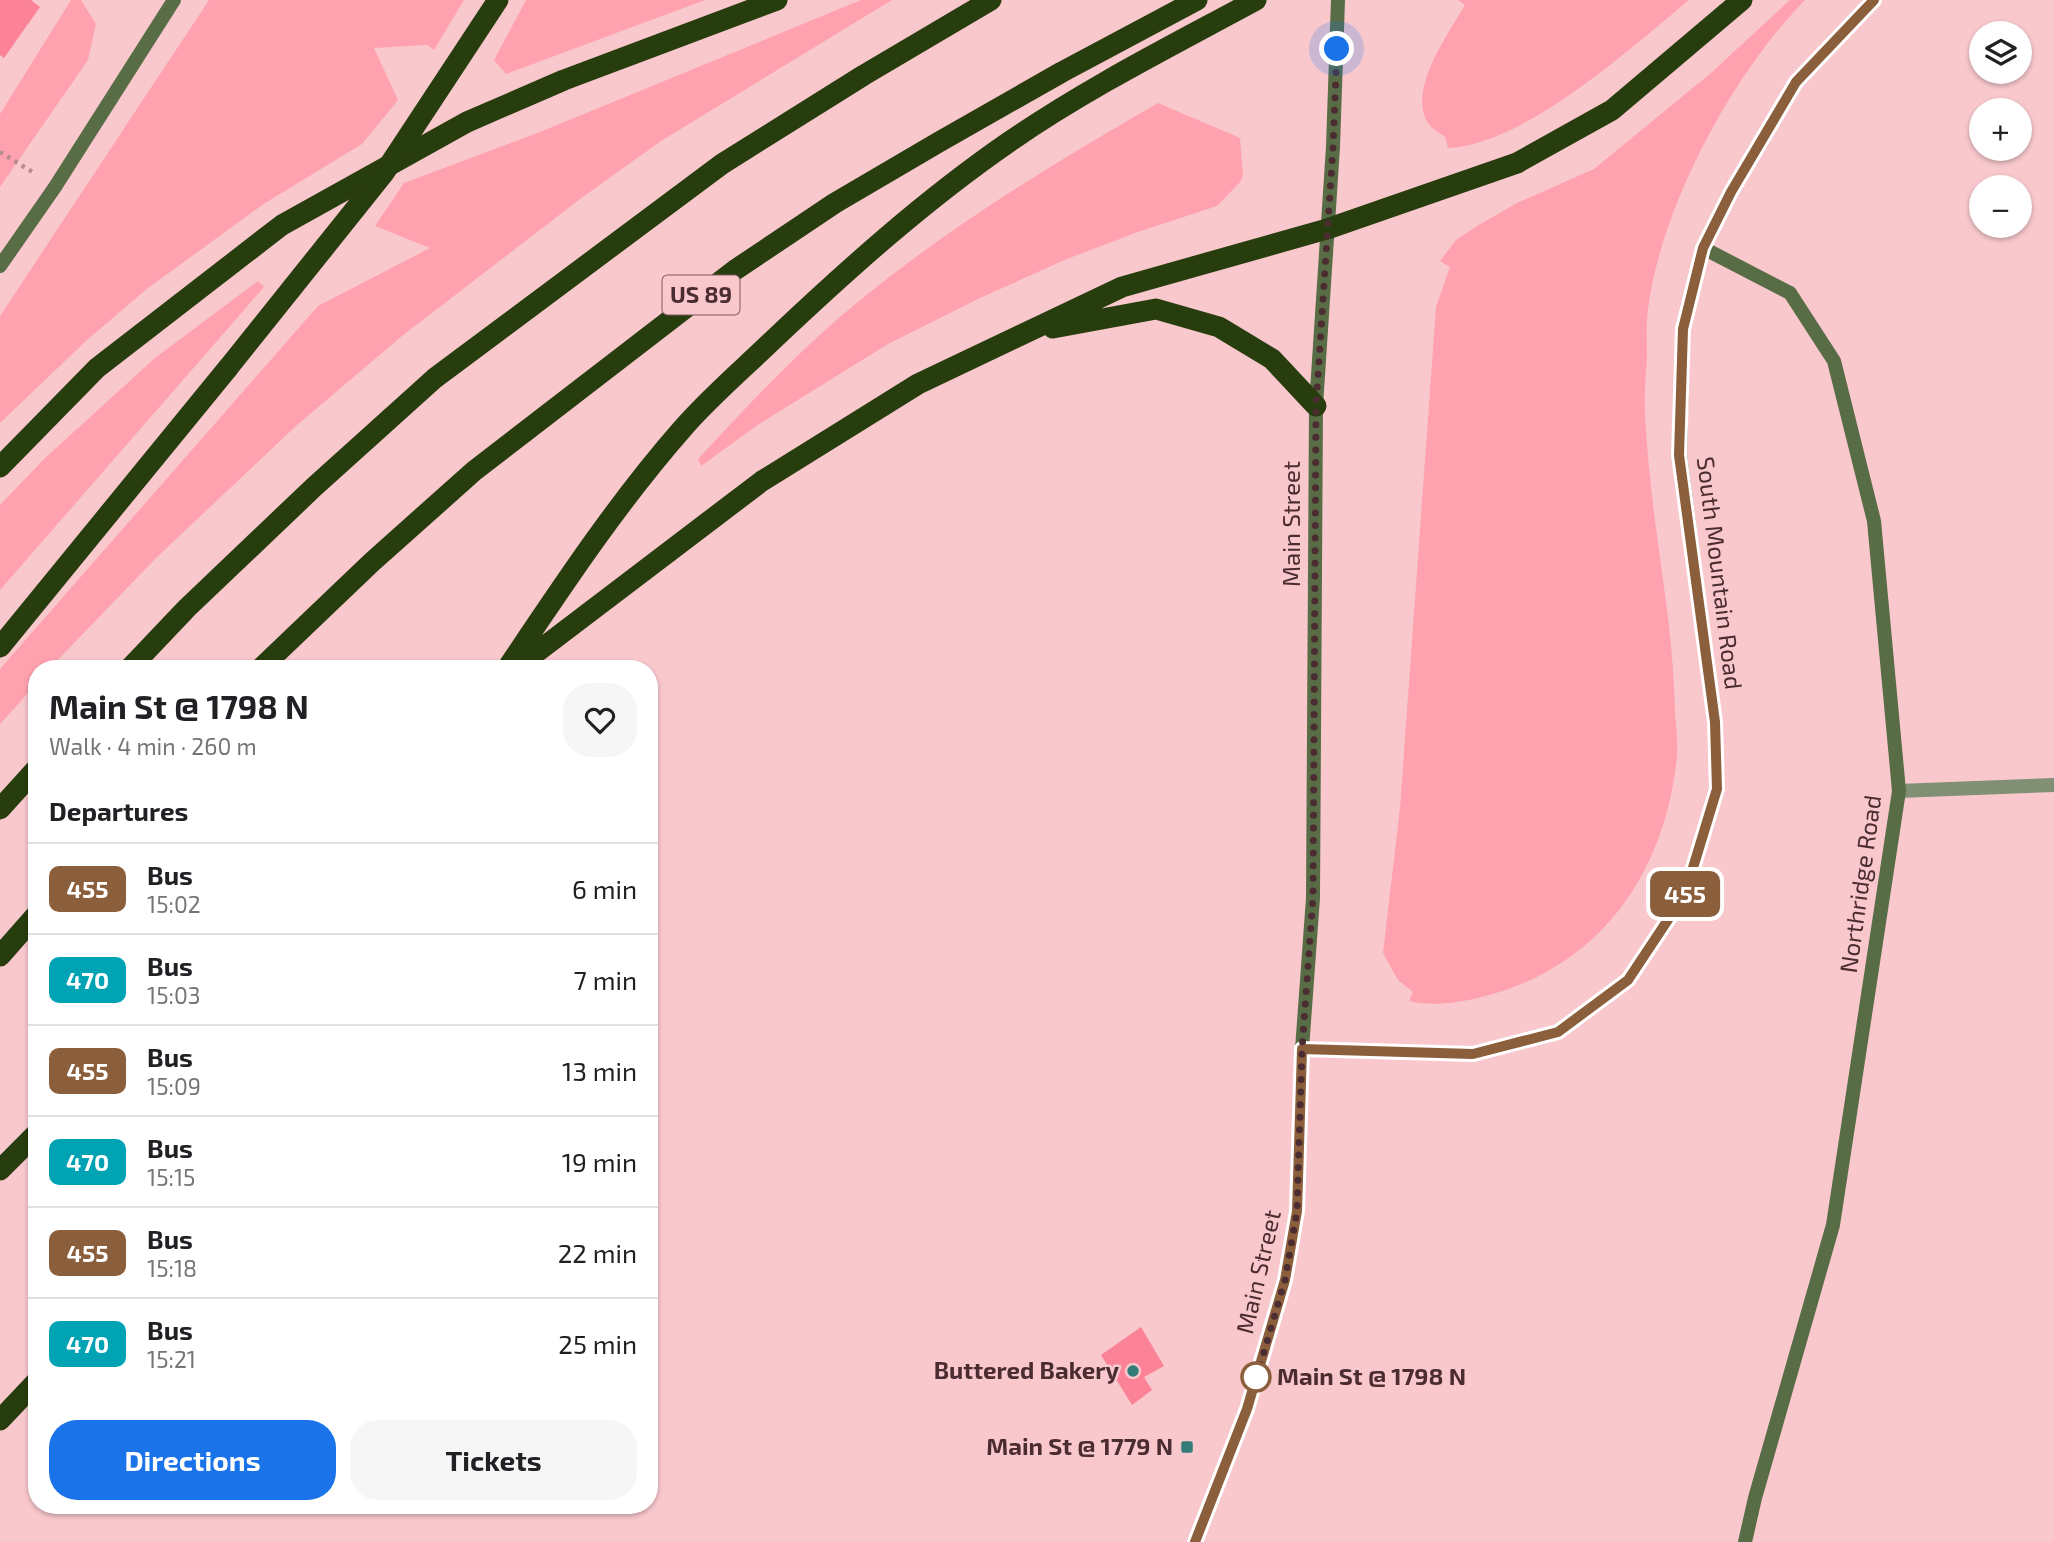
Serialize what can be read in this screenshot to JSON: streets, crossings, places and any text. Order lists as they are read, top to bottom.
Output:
{
  "streets": {
    "highway": ["US 89"],
    "street": ["Main Street", "South Mountain Road", "Northridge Road"]
  },
  "crossings": [
    ["Main Street", "South Mountain Road"],
    ["South Mountain Road", "Northridge Road"]
  ],
  "places": {
    "other": ["Buttered Bakery", "Main St @ 1798 N"],
    "transit": ["Main St @ 1779 N"]
  },
  "lines": ["bus line 455"],
  "page": {
    "on_map": "455",
    "map_buttons": ["+", "−"],
    "heading": [
      ["Main St @ 1798 N", "Walk · 4 min · 260 m"],
      "Departures"
    ],
    "list": [
      {
        "mark": "455",
        "name": "Bus",
        "note": "15:02",
        "value": "6 min"
      },
      {
        "mark": "470",
        "name": "Bus",
        "note": "15:03",
        "value": "7 min"
      },
      {
        "mark": "455",
        "name": "Bus",
        "note": "15:09",
        "value": "13 min"
      },
      {
        "mark": "470",
        "name": "Bus",
        "note": "15:15",
        "value": "19 min"
      },
      {
        "mark": "455",
        "name": "Bus",
        "note": "15:18",
        "value": "22 min"
      },
      {
        "mark": "470",
        "name": "Bus",
        "note": "15:21",
        "value": "25 min"
      }
    ],
    "buttons": ["Directions", "Tickets"]
  }
}
